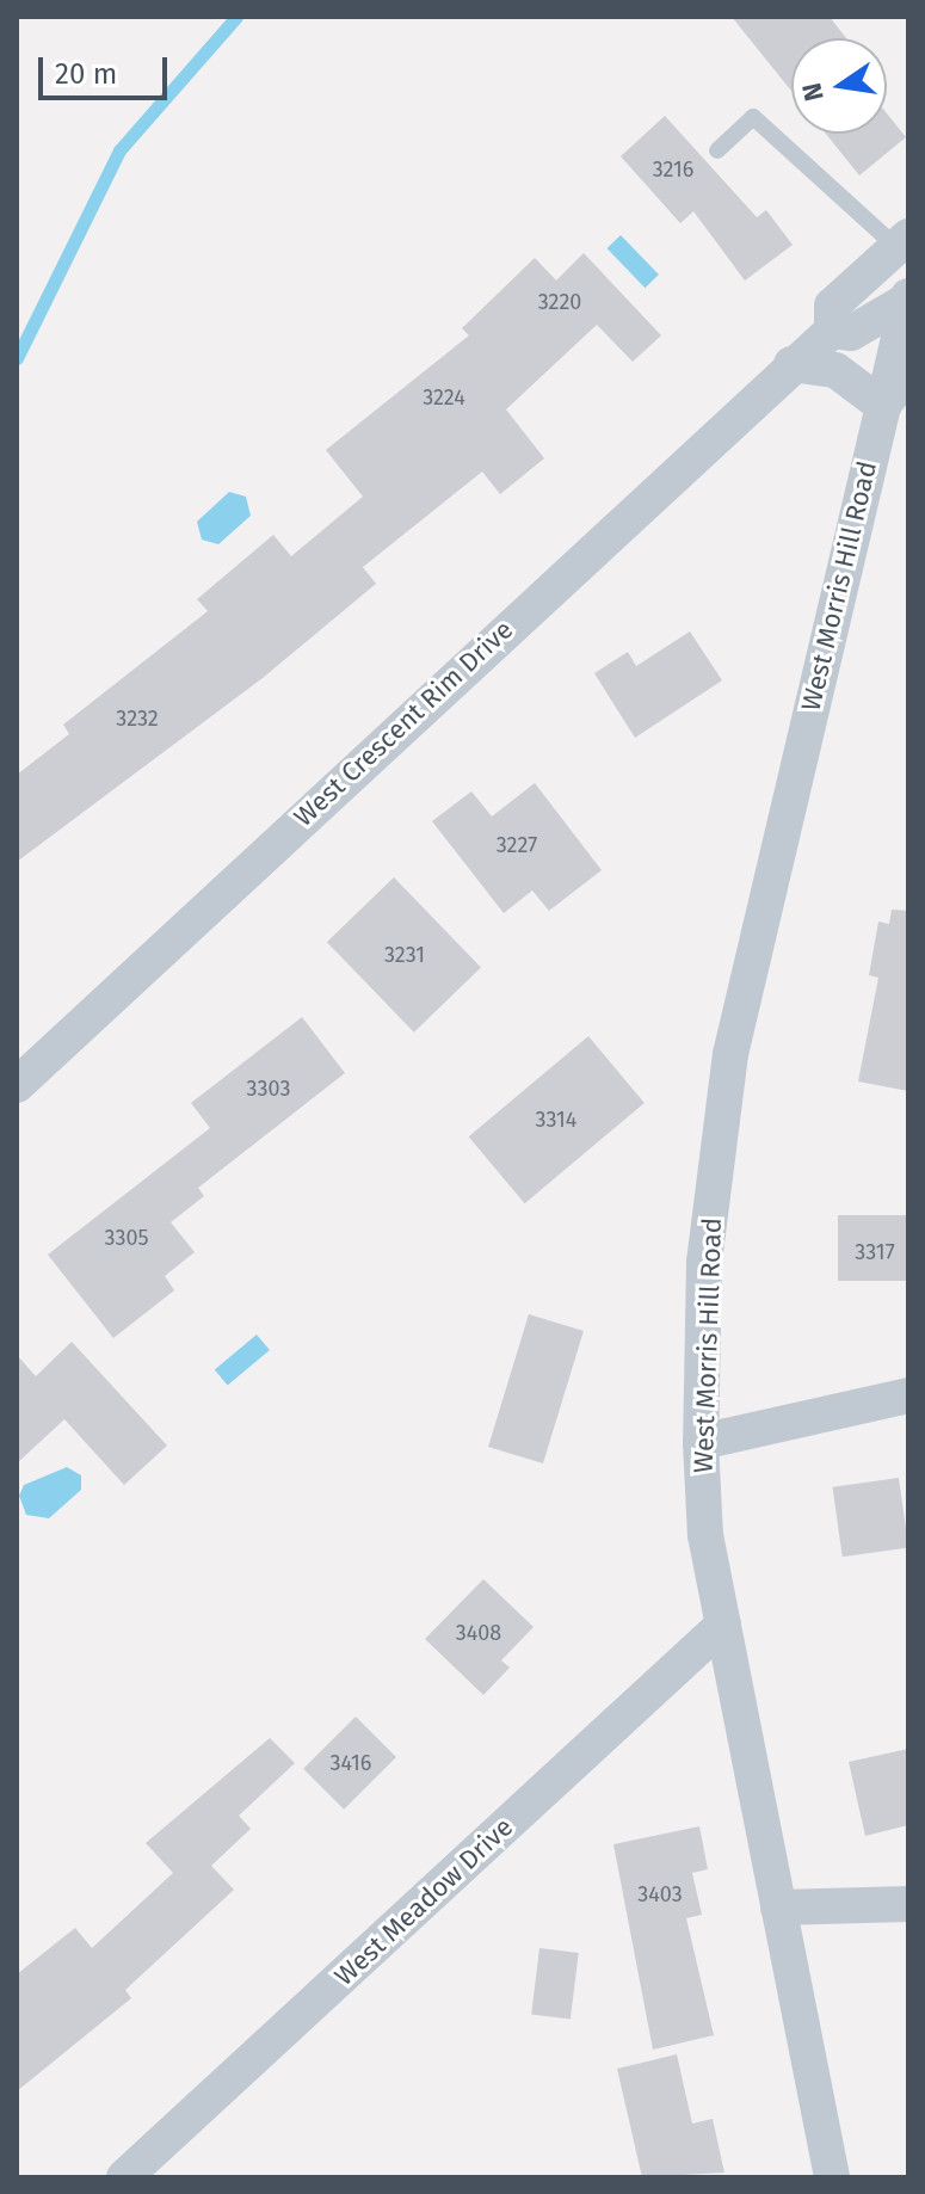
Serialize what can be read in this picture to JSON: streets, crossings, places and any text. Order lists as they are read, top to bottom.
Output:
{
  "streets": {
    "street": ["West Morris Hill Road", "West Crescent Rim Drive", "West Meadow Drive"]
  },
  "crossings": [
    ["West Morris Hill Road", "West Crescent Rim Drive"],
    ["West Morris Hill Road", "West Meadow Drive"]
  ],
  "house_numbers": [
    "3216",
    "3220",
    "3224",
    "3232",
    "3227",
    "3231",
    "3303",
    "3314",
    "3305",
    "3317",
    "3408",
    "3416",
    "3403"
  ],
  "scale_bar": "20 m",
  "north": "left"
}
